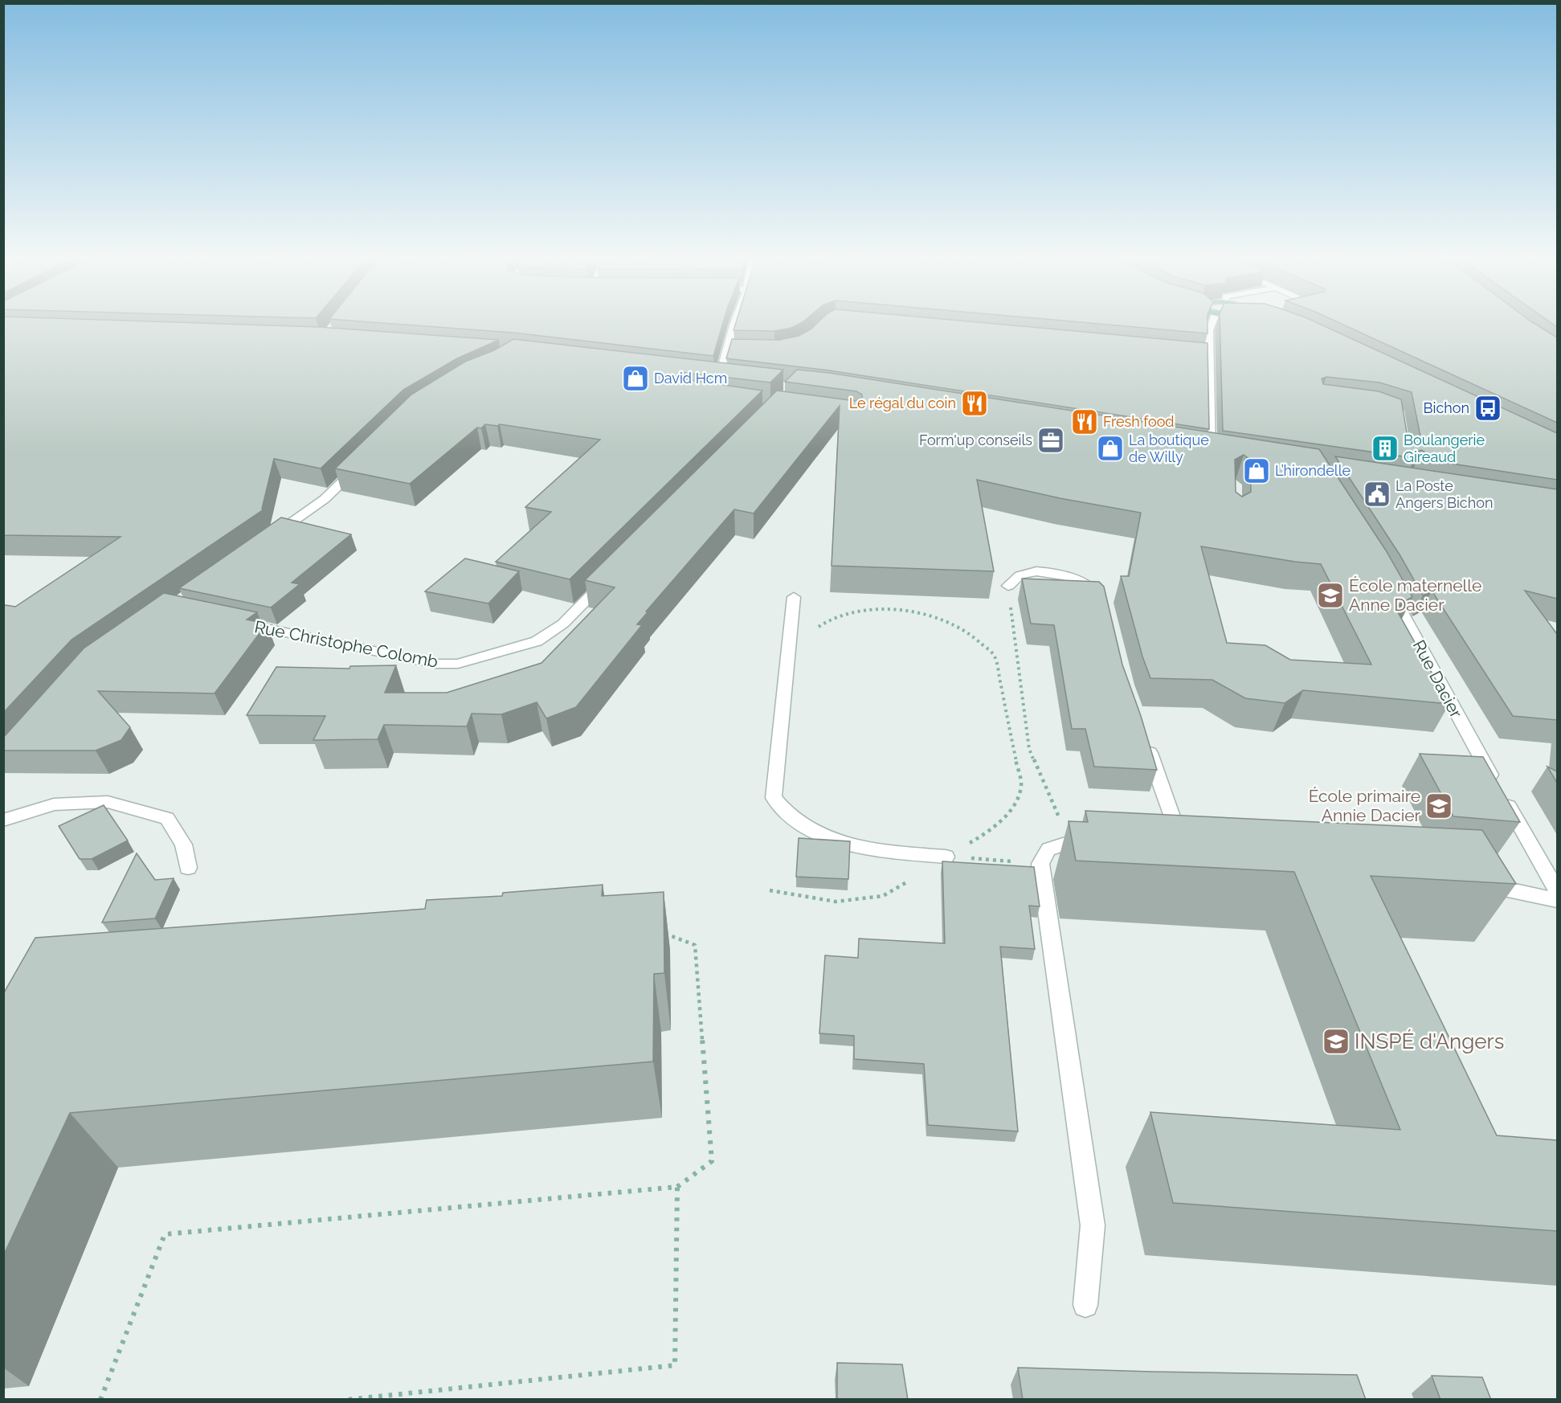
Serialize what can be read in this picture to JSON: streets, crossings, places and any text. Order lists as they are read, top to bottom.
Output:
{
  "streets": {
    "street": ["Rue Christophe Colomb", "Rue Dacier"]
  },
  "places": {
    "shop": ["David Hcm", "La boutique de Willy", "L’hirondelle"],
    "restaurant": ["Le régal du coin", "Fresh food"],
    "bus stop": ["Bichon"],
    "office": ["Form'up conseils"],
    "building": ["Boulangerie Gireaud"],
    "public building": ["La Poste Angers Bichon"],
    "school or university": ["École maternelle Anne Dacier", "École primaire Annie Dacier", "INSPÉ d'Angers"]
  }
}
